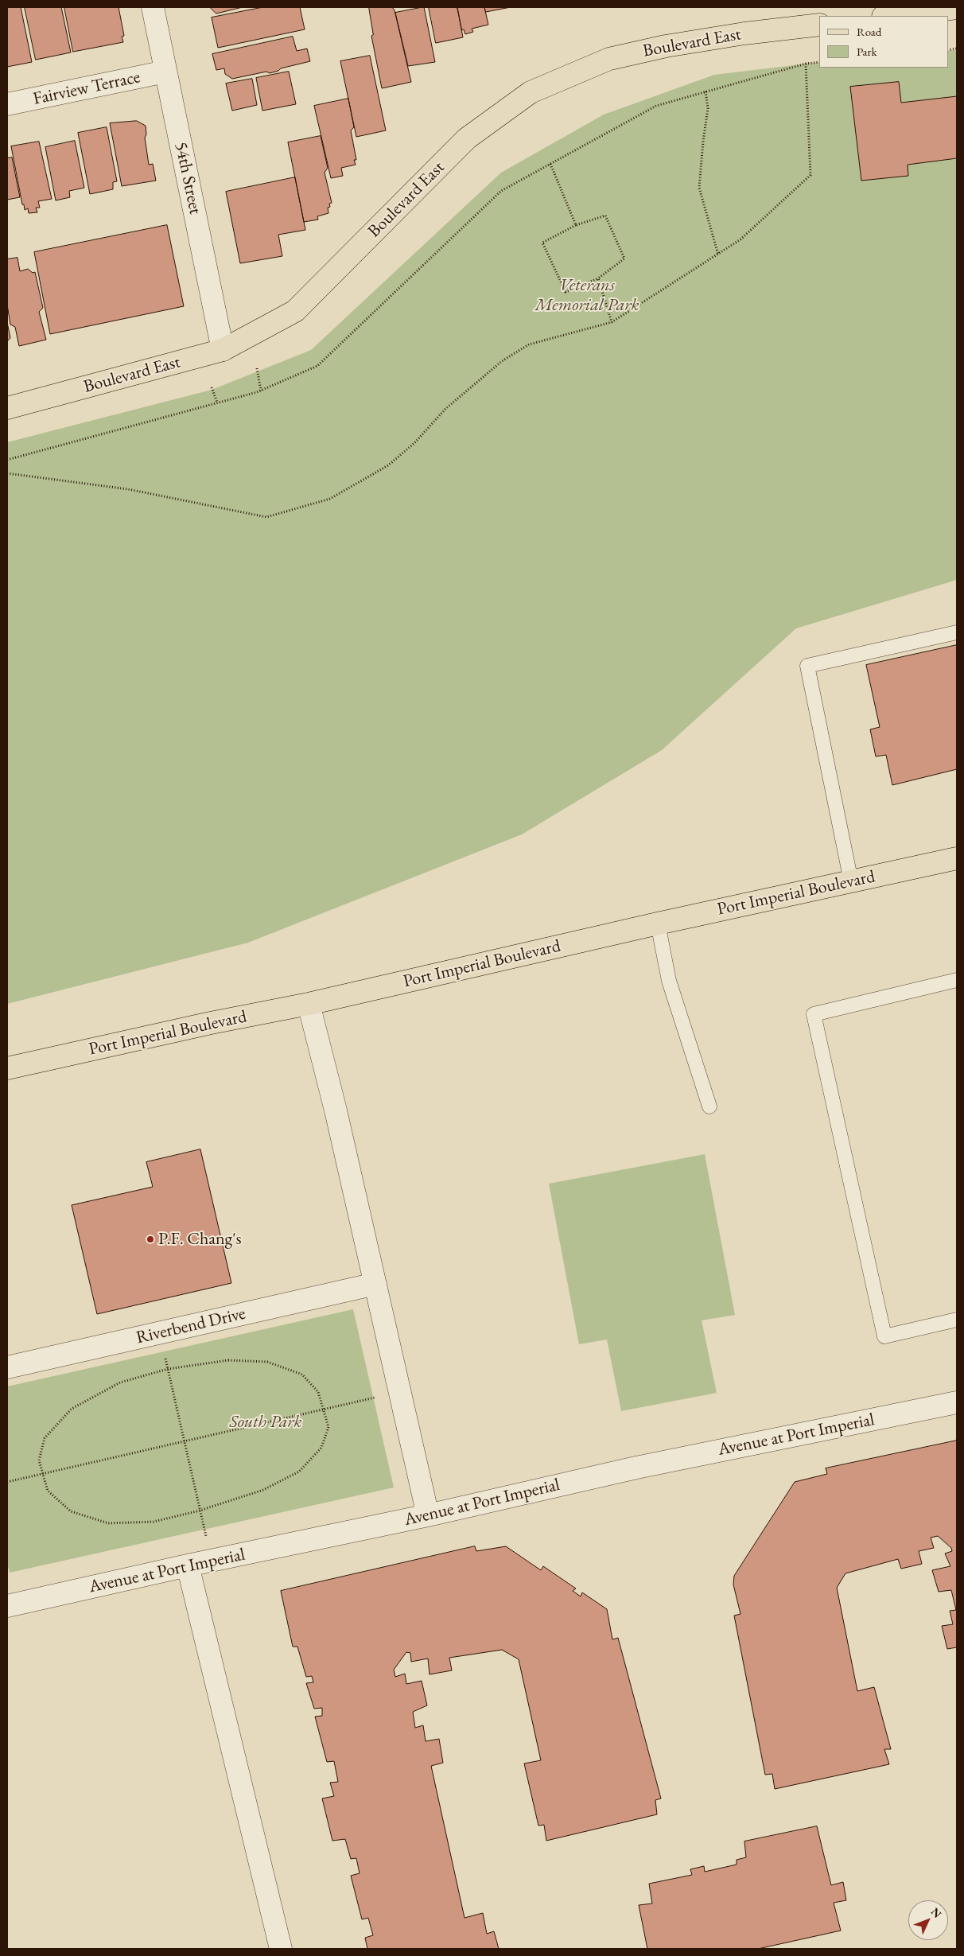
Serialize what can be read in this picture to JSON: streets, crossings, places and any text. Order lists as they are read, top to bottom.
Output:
{
  "streets": {
    "main road": ["Boulevard East", "Port Imperial Boulevard"],
    "street": [
      "Fairview Terrace",
      "54th Street",
      "Riverbend Drive",
      "Avenue at Port Imperial"
    ]
  },
  "crossings": [
    ["Boulevard East", "54th Street"],
    ["Fairview Terrace", "54th Street"]
  ],
  "parks": ["Veterans Memorial Park", "South Park"],
  "places": ["P.F. Chang's"],
  "legend": ["Road", "Park"],
  "north": "top right"
}
